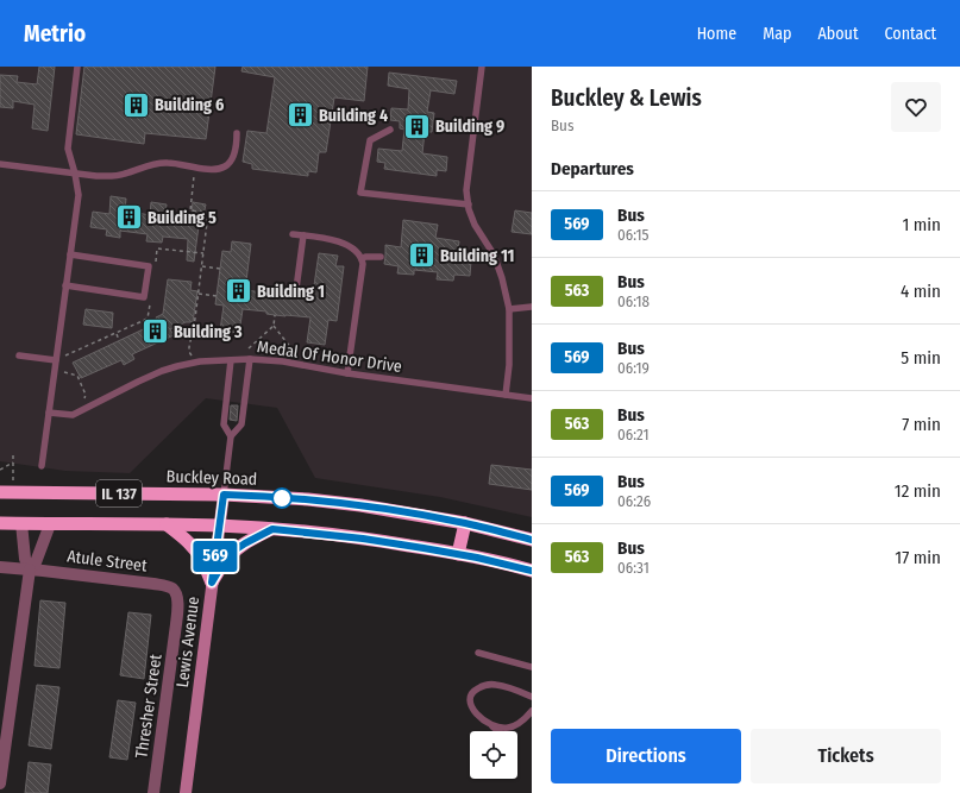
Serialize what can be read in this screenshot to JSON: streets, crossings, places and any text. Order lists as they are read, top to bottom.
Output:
{
  "streets": {
    "highway": ["Buckley Road", "IL 137"],
    "main road": ["Lewis Avenue"],
    "street": ["Atule Street", "Thresher Street"],
    "lane": ["Medal Of Honor Drive"]
  },
  "crossings": [
    ["Buckley Road", "Lewis Avenue"],
    ["IL 137", "Lewis Avenue"],
    ["Atule Street", "Thresher Street"]
  ],
  "places": {
    "building": [
      "Building 6",
      "Building 4",
      "Building 9",
      "Building 5",
      "Building 11",
      "Building 1",
      "Building 3"
    ]
  },
  "lines": ["bus line 569"],
  "page": {
    "header": "Metrio",
    "nav": [
      "Home",
      "Map",
      "About",
      "Contact"
    ],
    "on_map": "569",
    "heading": [
      ["Buckley & Lewis", "Bus"],
      "Departures"
    ],
    "list": [
      {
        "mark": "569",
        "name": "Bus",
        "note": "06:15",
        "value": "1 min"
      },
      {
        "mark": "563",
        "name": "Bus",
        "note": "06:18",
        "value": "4 min"
      },
      {
        "mark": "569",
        "name": "Bus",
        "note": "06:19",
        "value": "5 min"
      },
      {
        "mark": "563",
        "name": "Bus",
        "note": "06:21",
        "value": "7 min"
      },
      {
        "mark": "569",
        "name": "Bus",
        "note": "06:26",
        "value": "12 min"
      },
      {
        "mark": "563",
        "name": "Bus",
        "note": "06:31",
        "value": "17 min"
      }
    ],
    "buttons": ["Directions", "Tickets"]
  }
}
